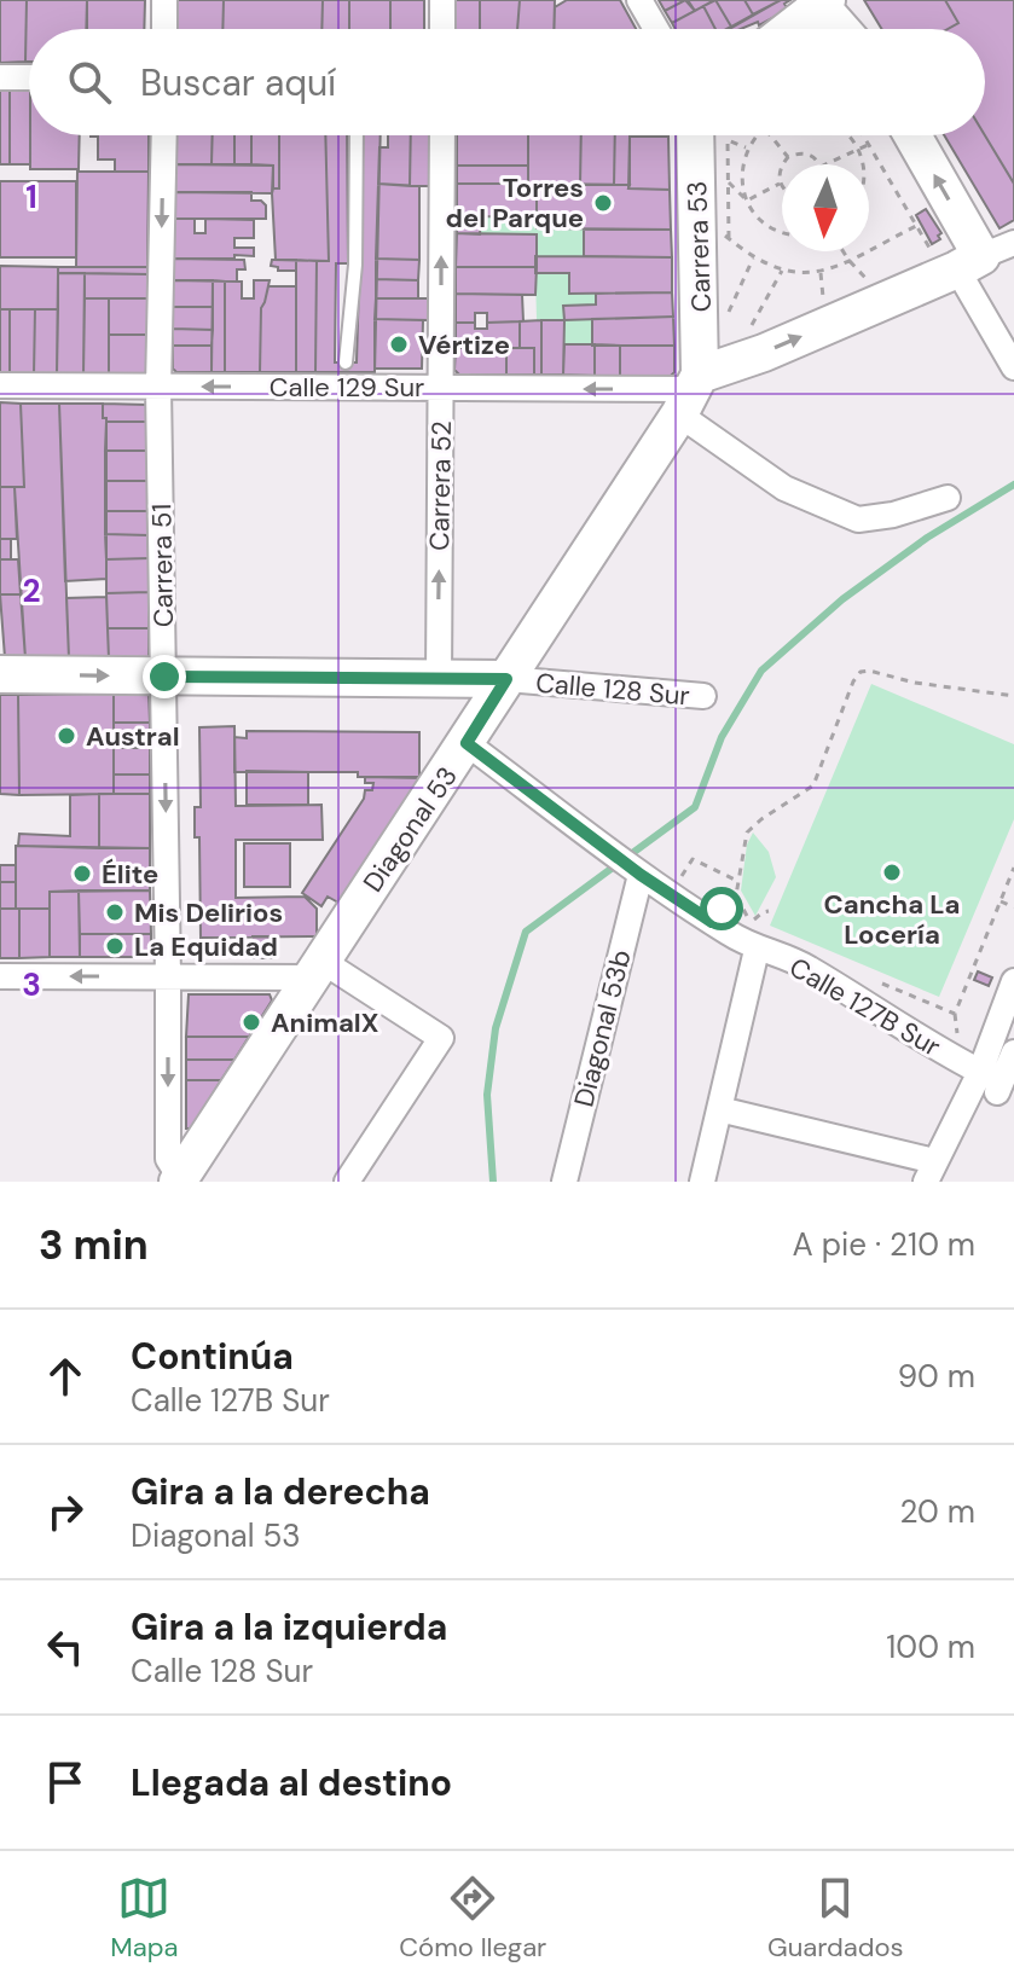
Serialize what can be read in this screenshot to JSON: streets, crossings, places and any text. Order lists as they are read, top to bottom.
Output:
{
  "streets": {
    "street": [
      "Carrera 53",
      "Calle 129 Sur",
      "Carrera 52",
      "Carrera 51",
      "Calle 128 Sur",
      "Diagonal 53",
      "Calle 127B Sur",
      "Diagonal 53b"
    ]
  },
  "crossings": [
    ["Carrera 53", "Calle 129 Sur"],
    ["Carrera 53", "Diagonal 53"],
    ["Calle 129 Sur", "Carrera 52"],
    ["Calle 129 Sur", "Carrera 51"],
    ["Calle 129 Sur", "Diagonal 53"],
    ["Carrera 52", "Calle 128 Sur"],
    ["Carrera 51", "Calle 128 Sur"],
    ["Carrera 51", "Diagonal 53"],
    ["Calle 128 Sur", "Diagonal 53"],
    ["Diagonal 53", "Calle 127B Sur"],
    ["Calle 127B Sur", "Diagonal 53b"]
  ],
  "one_way": ["Carrera 52", "Carrera 51"],
  "places": [
    "Torres del Parque",
    "Vértize",
    "Austral",
    "Cancha La Locería",
    "Élite",
    "Mis Delirios",
    "La Equidad",
    "AnimalX"
  ],
  "north": "bottom",
  "page": {
    "search": "Buscar aquí",
    "heading": ["3 min", "A pie · 210 m"],
    "list": [
      ["Continúa", "Calle 127B Sur", "90 m"],
      ["Gira a la derecha", "Diagonal 53", "20 m"],
      ["Gira a la izquierda", "Calle 128 Sur", "100 m"],
      "Llegada al destino"
    ],
    "nav": ["Mapa", "Cómo llegar", "Guardados"]
  },
  "grid": {
    "rows": ["1", "2", "3"]
  }
}
